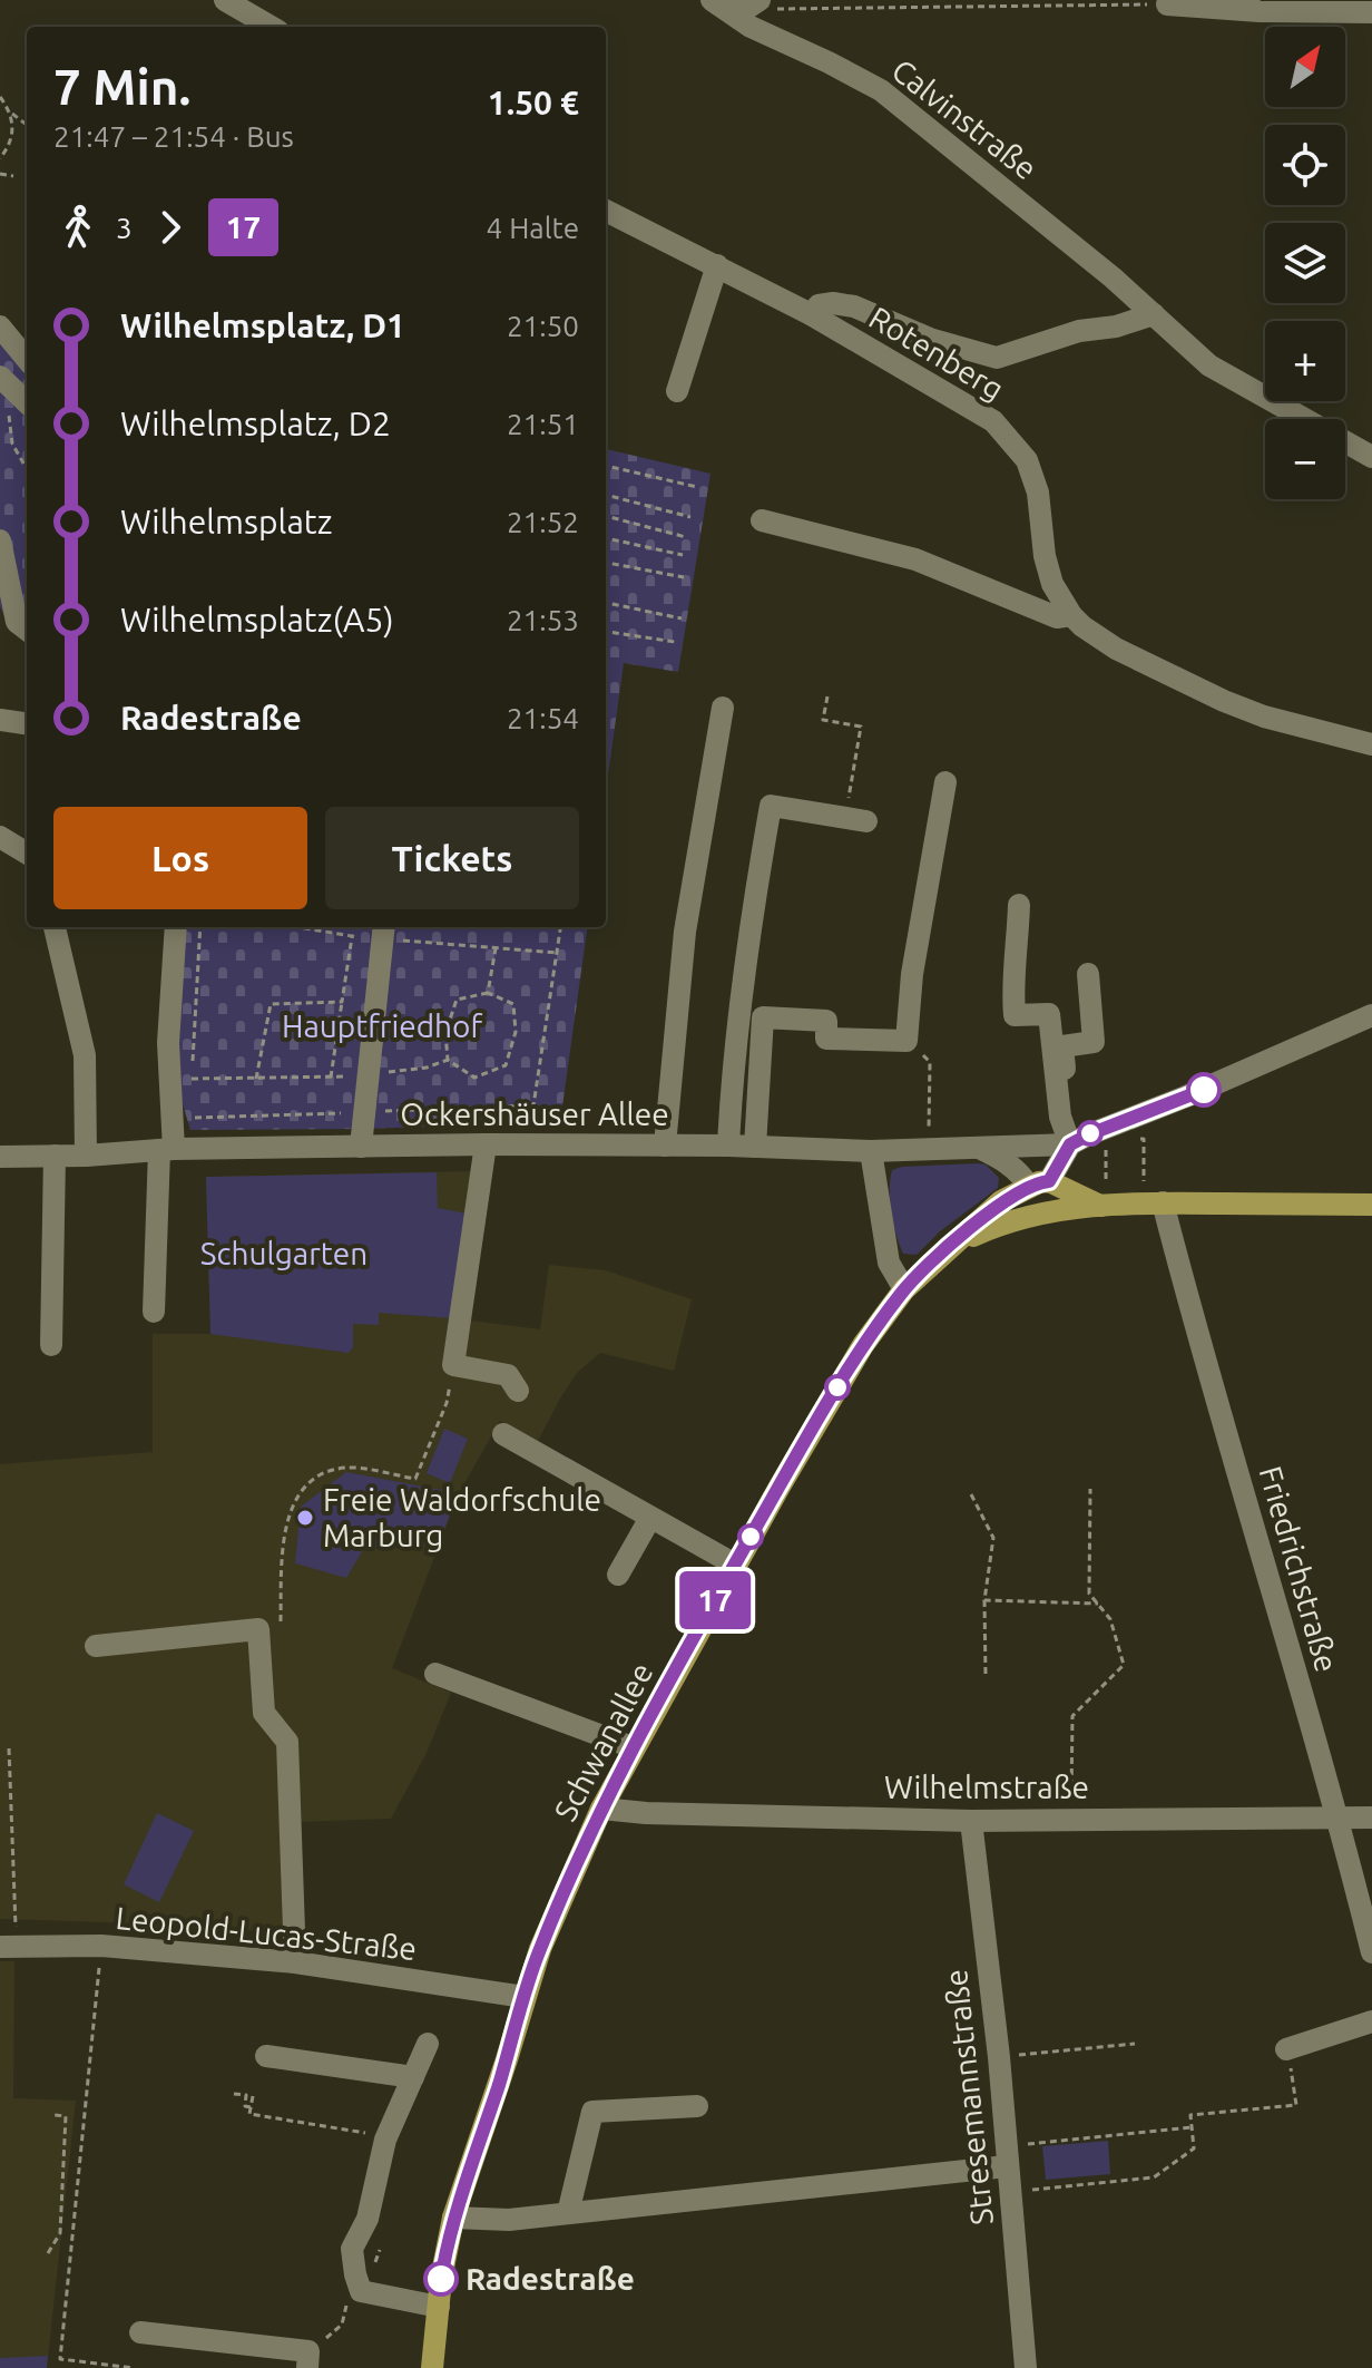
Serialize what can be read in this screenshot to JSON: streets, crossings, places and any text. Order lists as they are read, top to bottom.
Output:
{
  "streets": {
    "main road": ["Schwanallee"],
    "street": [
      "Calvinstraße",
      "Rotenberg",
      "Ockershäuser Allee",
      "Friedrichstraße",
      "Wilhelmstraße",
      "Leopold-Lucas-Straße",
      "Stresemannstraße"
    ]
  },
  "crossings": [
    ["Friedrichstraße", "Wilhelmstraße"],
    ["Schwanallee", "Wilhelmstraße"],
    ["Schwanallee", "Leopold-Lucas-Straße"],
    ["Wilhelmstraße", "Stresemannstraße"]
  ],
  "parks": ["Hauptfriedhof", "Schulgarten"],
  "places": ["Freie Waldorfschule Marburg", "Radestraße"],
  "lines": ["bus line 17"],
  "north": "top right",
  "page": {
    "on_map": "17",
    "map_buttons": ["+", "−"],
    "heading": ["7 Min.", "21:47 – 21:54 · Bus", "1.50 €"],
    "legs": ["3", "17", "4 Halte"],
    "list": [
      {
        "name": "Wilhelmsplatz, D1",
        "value": "21:50"
      },
      {
        "name": "Wilhelmsplatz, D2",
        "value": "21:51"
      },
      {
        "name": "Wilhelmsplatz",
        "value": "21:52"
      },
      {
        "name": "Wilhelmsplatz(A5)",
        "value": "21:53"
      },
      {
        "name": "Radestraße",
        "value": "21:54"
      }
    ],
    "buttons": ["Los", "Tickets"]
  }
}
